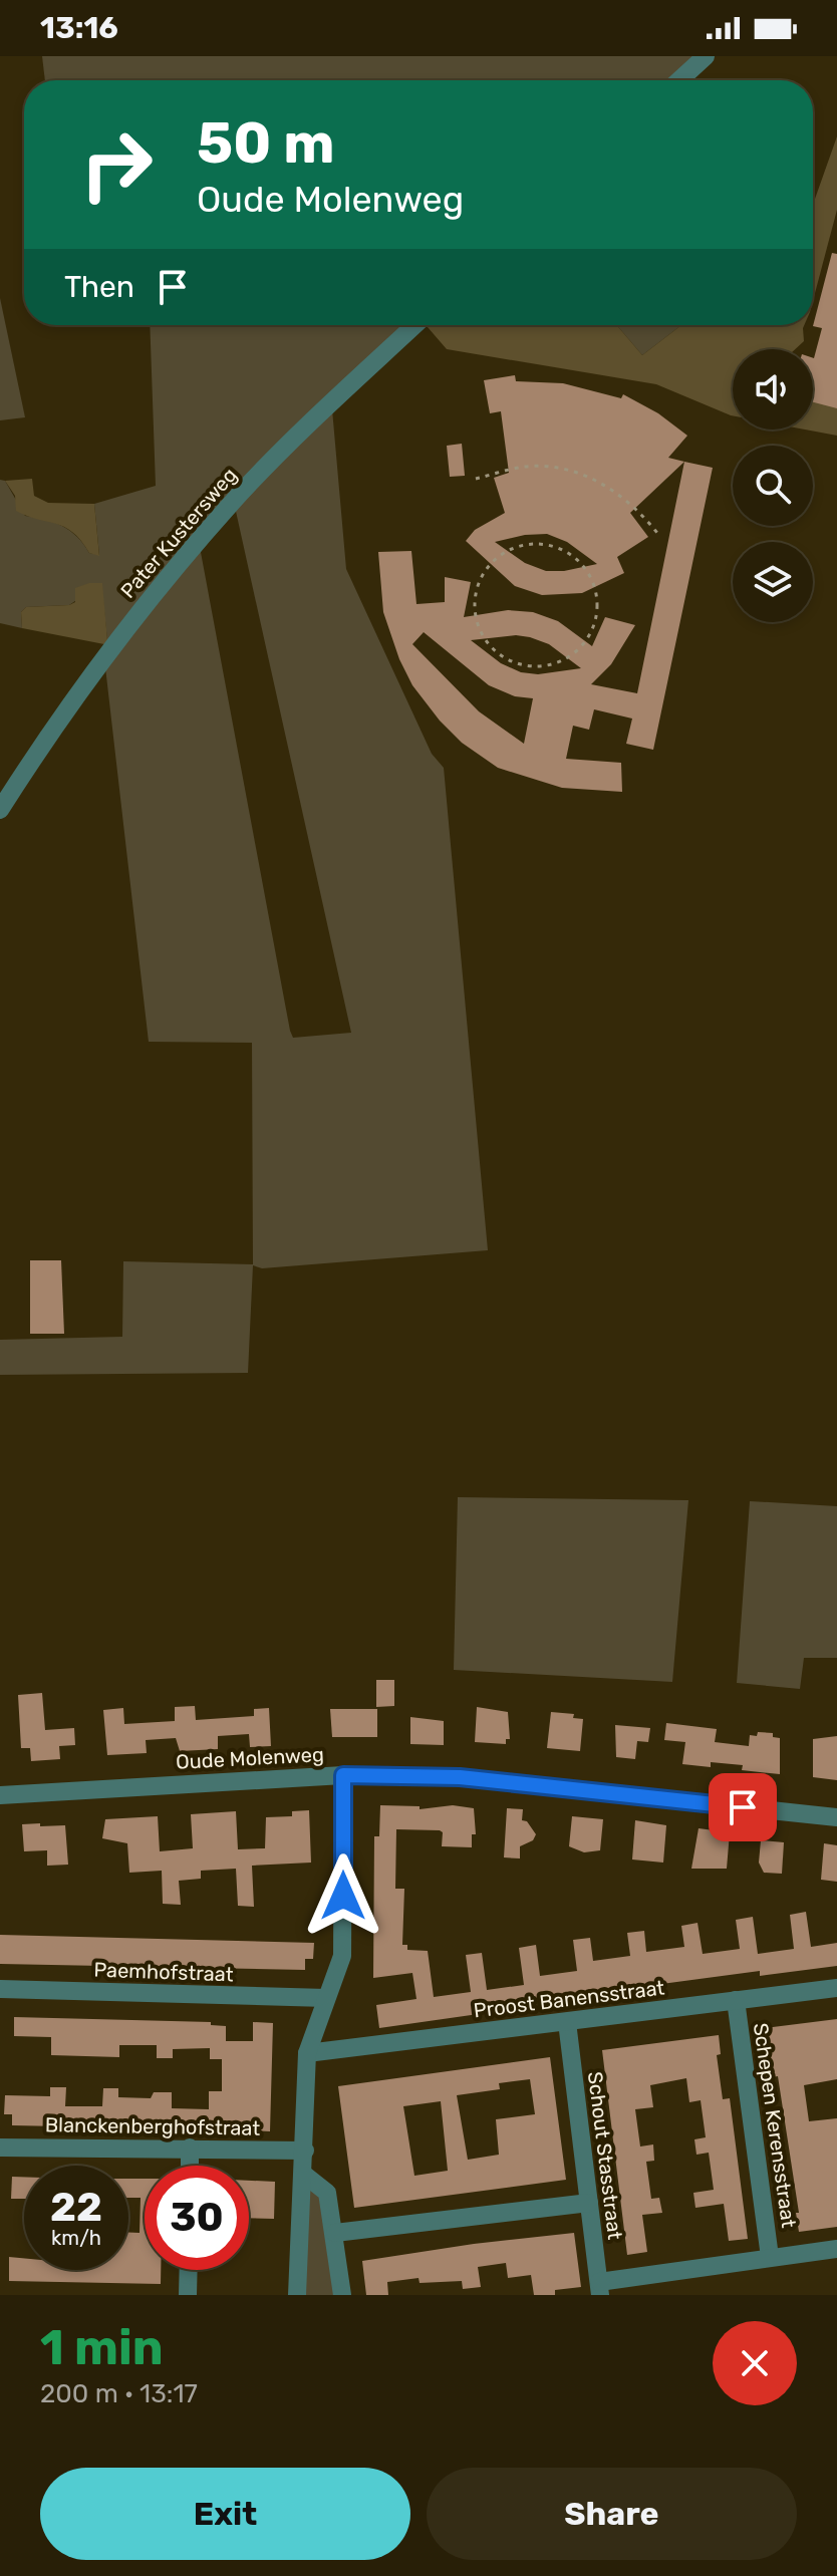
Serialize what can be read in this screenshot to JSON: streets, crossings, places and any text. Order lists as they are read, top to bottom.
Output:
{
  "streets": {
    "street": [
      "Pater Kustersweg",
      "Oude Molenweg",
      "Paemhofstraat",
      "Proost Banensstraat",
      "Schepen Kerensstraat",
      "Blanckenberghofstraat",
      "Schout Stasstraat"
    ]
  },
  "crossings": [
    ["Proost Banensstraat", "Schepen Kerensstraat"],
    ["Proost Banensstraat", "Schout Stasstraat"]
  ],
  "page": {
    "status": "13:16",
    "turn": ["50 m", "Oude Molenweg"],
    "then": "Then",
    "speed": "22 km/h",
    "limit": "30",
    "heading": ["1 min", "200 m · 13:17"],
    "buttons": ["Exit", "Share"]
  }
}
